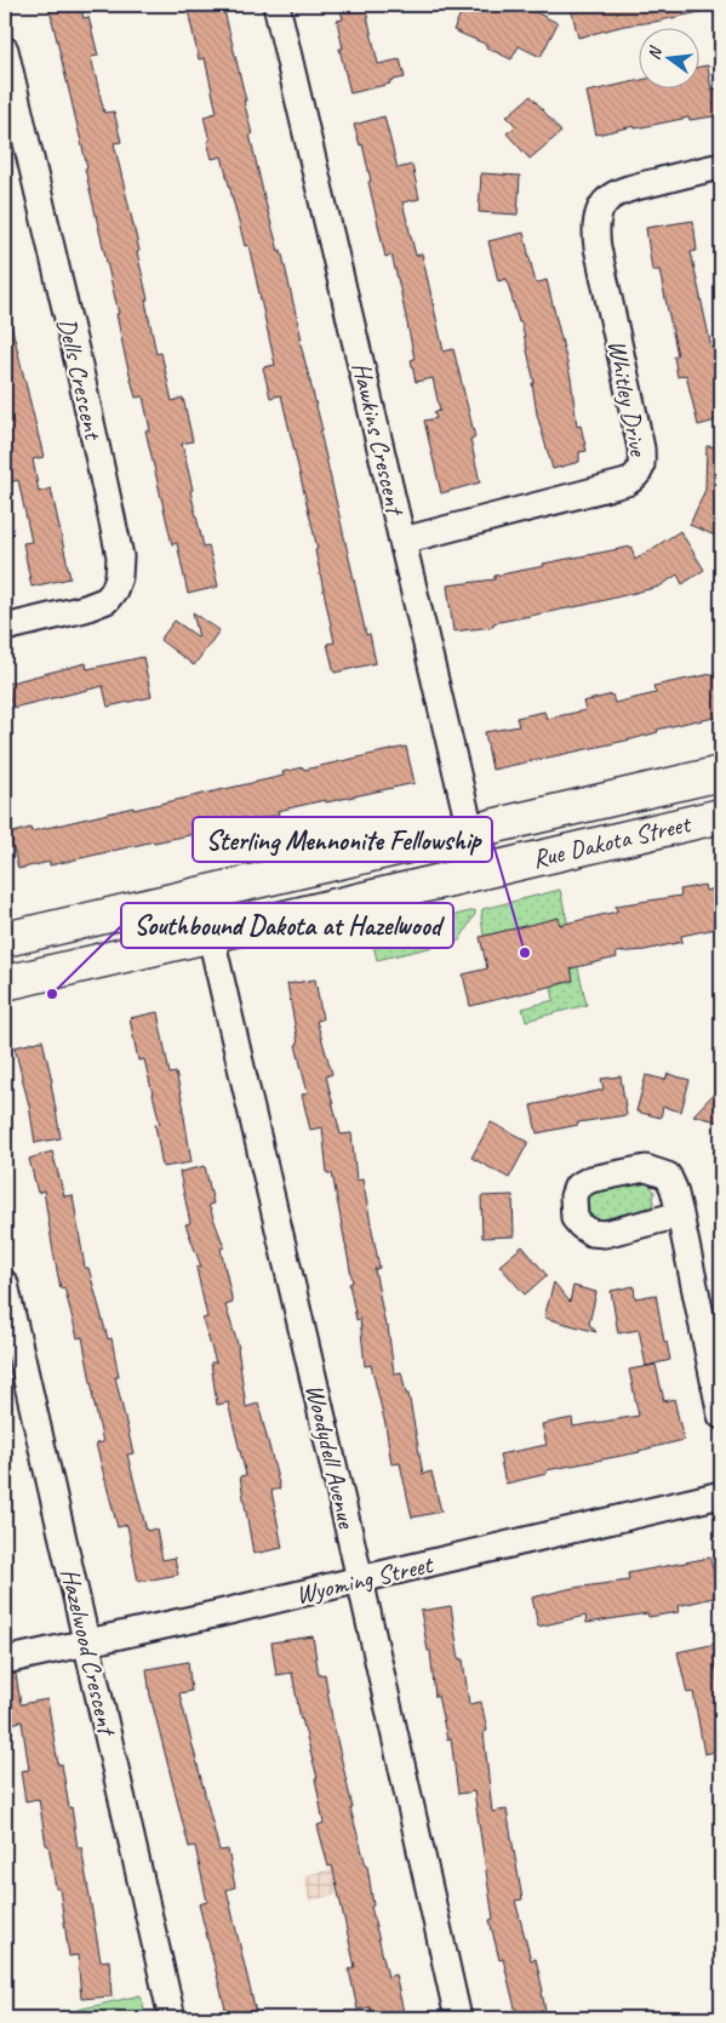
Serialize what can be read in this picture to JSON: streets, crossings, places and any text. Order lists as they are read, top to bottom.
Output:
{
  "streets": {
    "main road": ["Rue Dakota Street"],
    "street": [
      "Dells Crescent",
      "Whitley Drive",
      "Hawkins Crescent",
      "Woodydell Avenue",
      "Wyoming Street",
      "Hazelwood Crescent"
    ]
  },
  "crossings": [
    ["Whitley Drive", "Hawkins Crescent"],
    ["Hawkins Crescent", "Rue Dakota Street"],
    ["Rue Dakota Street", "Woodydell Avenue"],
    ["Woodydell Avenue", "Wyoming Street"],
    ["Wyoming Street", "Hazelwood Crescent"]
  ],
  "places": ["Sterling Mennonite Fellowship", "Southbound Dakota at Hazelwood"],
  "north": "left"
}
